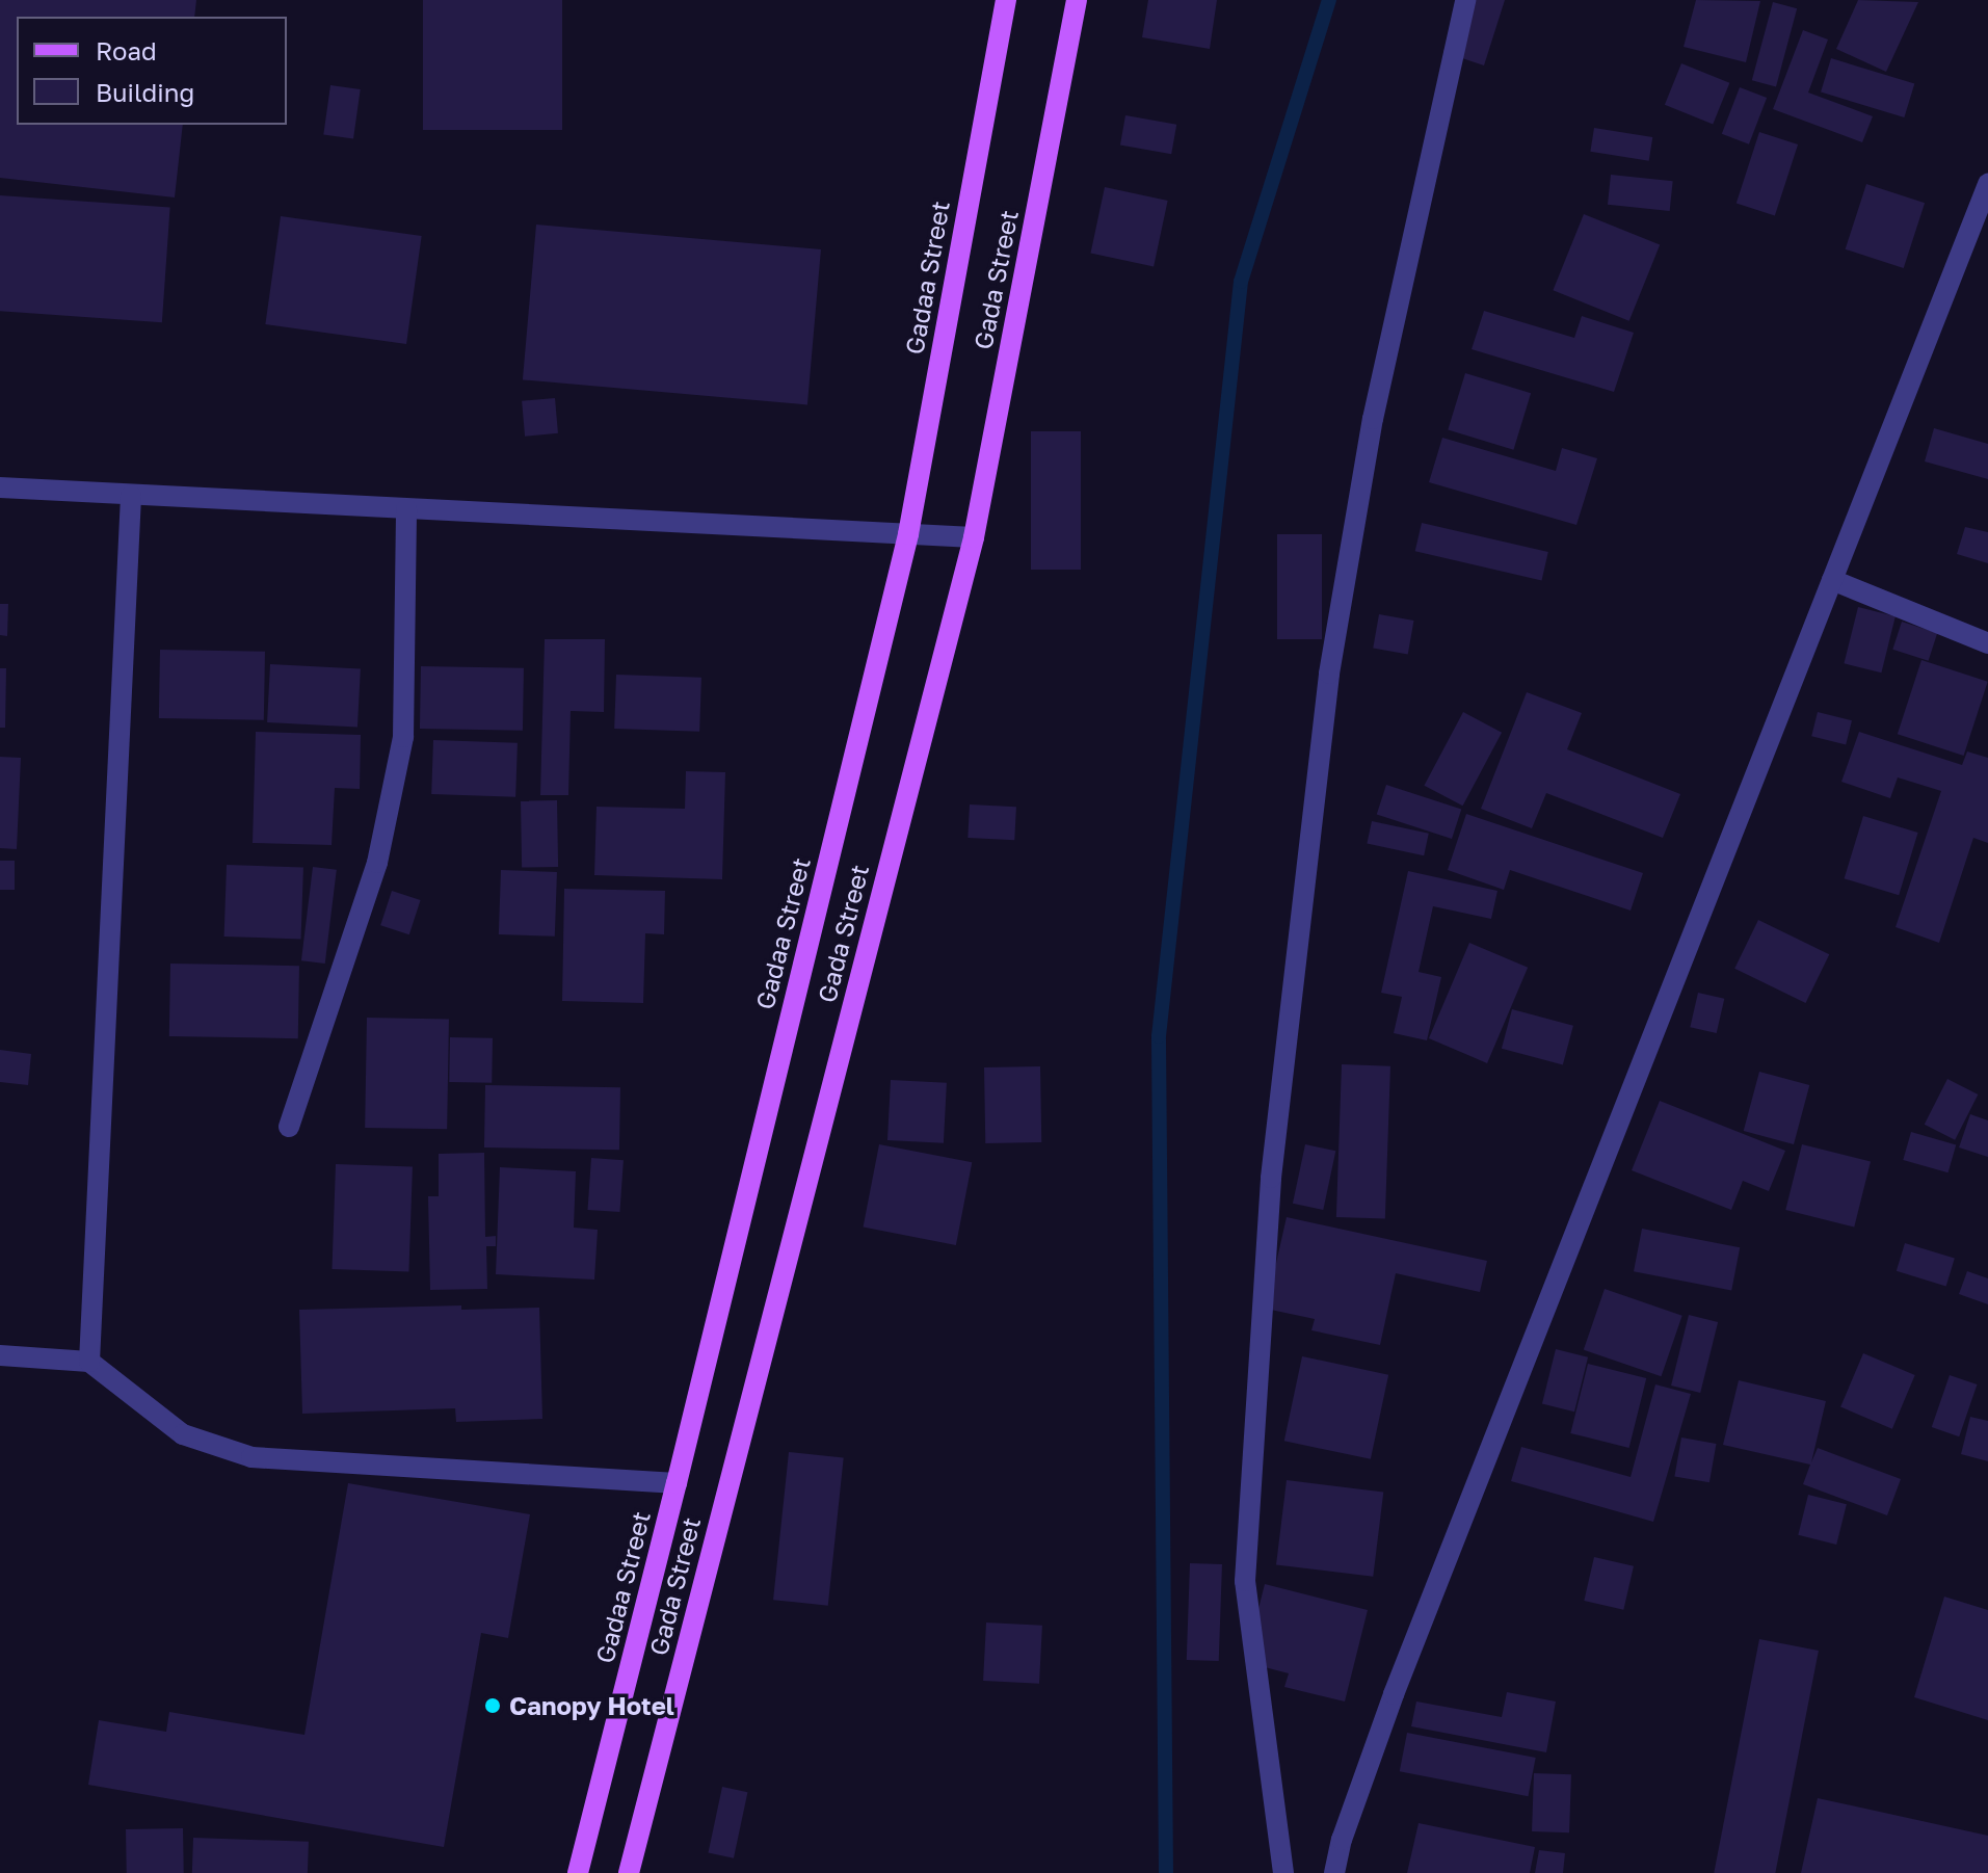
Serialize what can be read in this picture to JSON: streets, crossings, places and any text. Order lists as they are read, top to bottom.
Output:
{
  "streets": {
    "main road": ["Gadaa Street", "Gada Street"]
  },
  "places": ["Canopy Hotel"],
  "legend": ["Road", "Building"]
}
